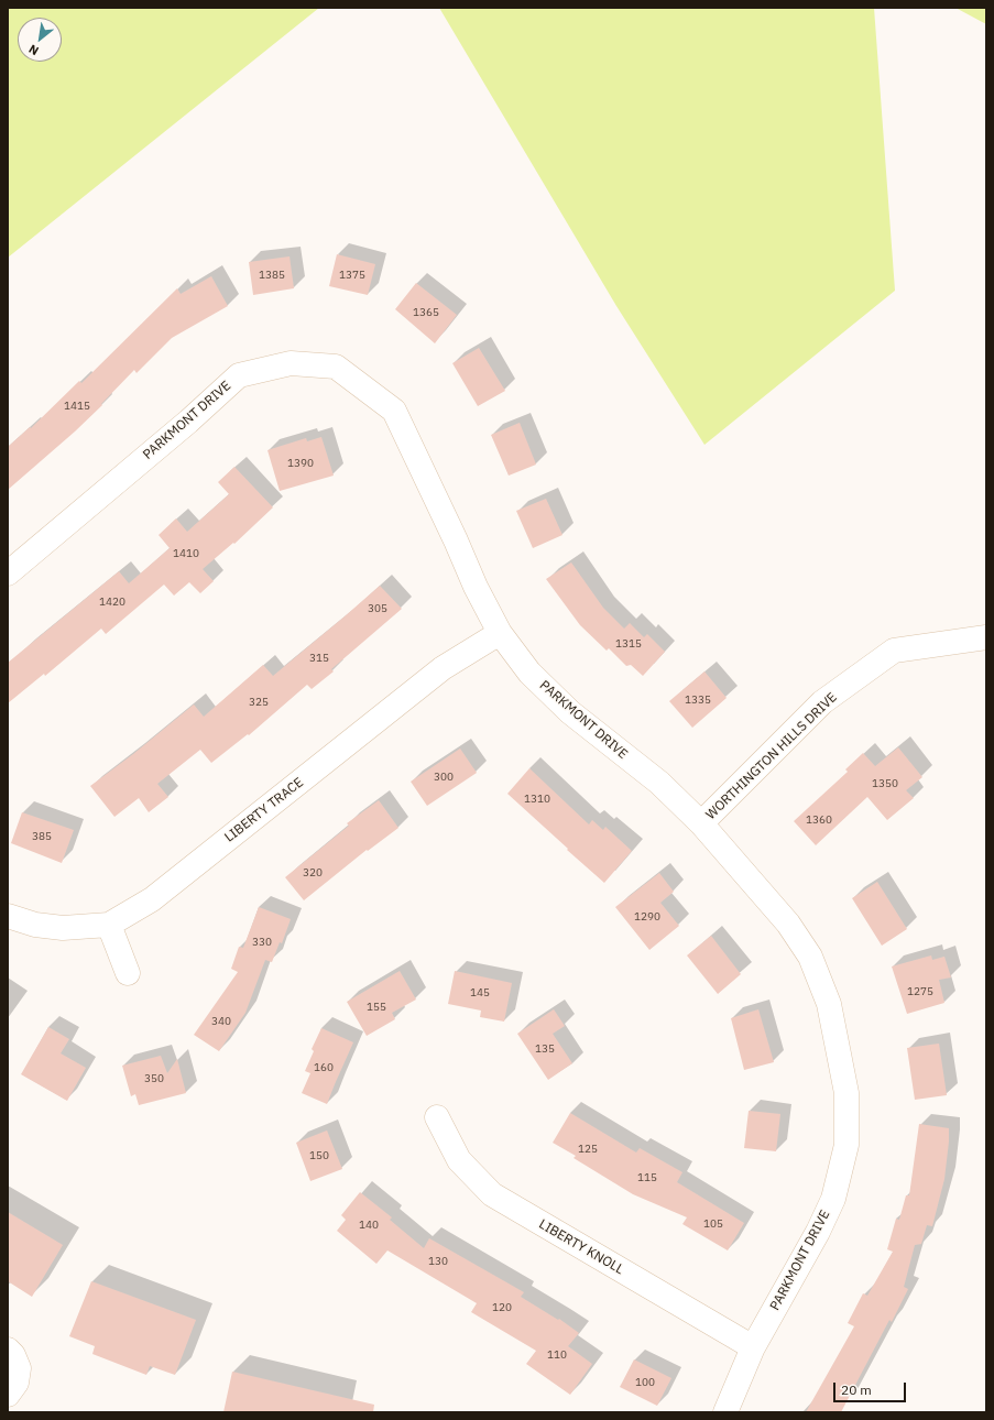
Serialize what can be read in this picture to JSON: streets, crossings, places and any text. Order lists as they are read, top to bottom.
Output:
{
  "streets": {
    "street": [
      "PARKMONT DRIVE",
      "WORTHINGTON HILLS DRIVE",
      "LIBERTY TRACE",
      "LIBERTY KNOLL"
    ]
  },
  "crossings": [
    ["PARKMONT DRIVE", "WORTHINGTON HILLS DRIVE"],
    ["PARKMONT DRIVE", "LIBERTY TRACE"],
    ["PARKMONT DRIVE", "LIBERTY KNOLL"]
  ],
  "house_numbers": [
    "1385",
    "1375",
    "1365",
    "1415",
    "1390",
    "1410",
    "1420",
    "305",
    "1315",
    "315",
    "1335",
    "325",
    "300",
    "1350",
    "1310",
    "1360",
    "385",
    "320",
    "1290",
    "330",
    "1275",
    "145",
    "155",
    "340",
    "135",
    "160",
    "350",
    "125",
    "150",
    "115",
    "105",
    "140",
    "130",
    "120",
    "110",
    "100"
  ],
  "scale_bar": "20 m",
  "north": "bottom left"
}
